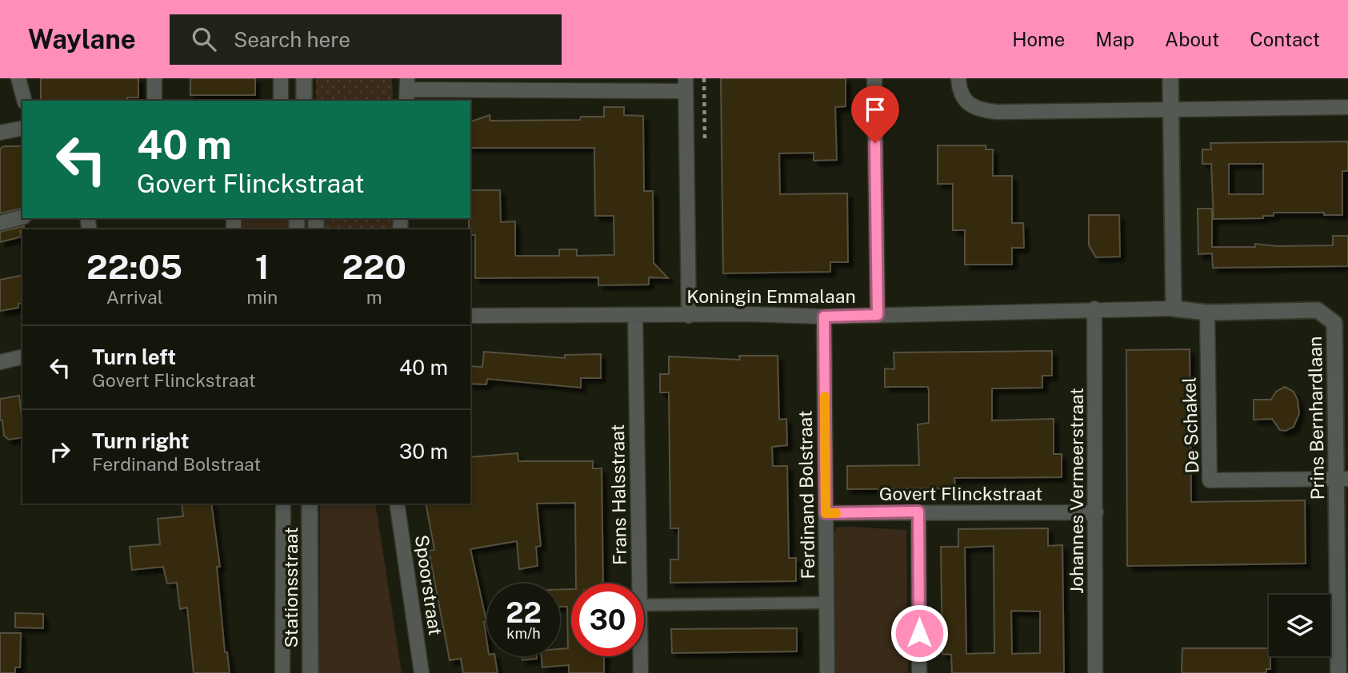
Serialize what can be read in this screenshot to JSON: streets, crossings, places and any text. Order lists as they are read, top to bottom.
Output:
{
  "streets": {
    "street": [
      "Koningin Emmalaan",
      "Prins Bernhardlaan",
      "De Schakel",
      "Johannes Vermeerstraat",
      "Govert Flinckstraat",
      "Frans Halsstraat",
      "Ferdinand Bolstraat",
      "Spoorstraat",
      "Stationsstraat"
    ]
  },
  "crossings": [
    ["Koningin Emmalaan", "Prins Bernhardlaan"],
    ["Koningin Emmalaan", "Johannes Vermeerstraat"],
    ["Koningin Emmalaan", "Frans Halsstraat"],
    ["Koningin Emmalaan", "Ferdinand Bolstraat"],
    ["Prins Bernhardlaan", "De Schakel"],
    ["Johannes Vermeerstraat", "Govert Flinckstraat"],
    ["Govert Flinckstraat", "Ferdinand Bolstraat"]
  ],
  "page": {
    "header": "Waylane",
    "search": "Search here",
    "nav": [
      "Home",
      "Map",
      "About",
      "Contact"
    ],
    "turn": ["40 m", "Govert Flinckstraat"],
    "eta": [
      "22:05",
      "Arrival",
      "1",
      "min",
      "220",
      "m"
    ],
    "list": [
      {
        "name": "Turn left",
        "note": "Govert Flinckstraat",
        "value": "40 m"
      },
      {
        "name": "Turn right",
        "note": "Ferdinand Bolstraat",
        "value": "30 m"
      }
    ],
    "speed": "22 km/h",
    "limit": "30"
  }
}
